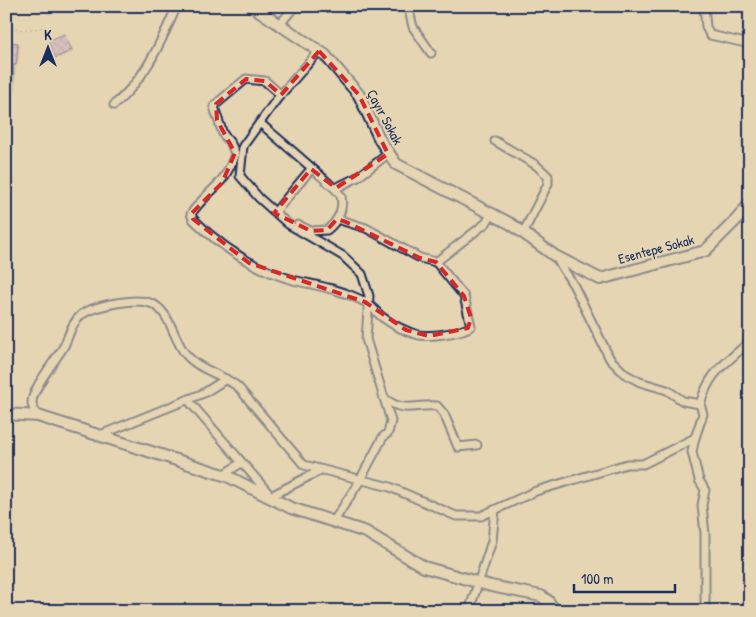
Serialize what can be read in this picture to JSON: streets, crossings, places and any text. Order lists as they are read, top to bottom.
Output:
{
  "streets": {
    "street": ["Çayır Sokak", "Esentepe Sokak"]
  },
  "crossings": [
    ["Çayır Sokak", "Esentepe Sokak"]
  ],
  "scale_bar": "100 m",
  "north": "top"
}
